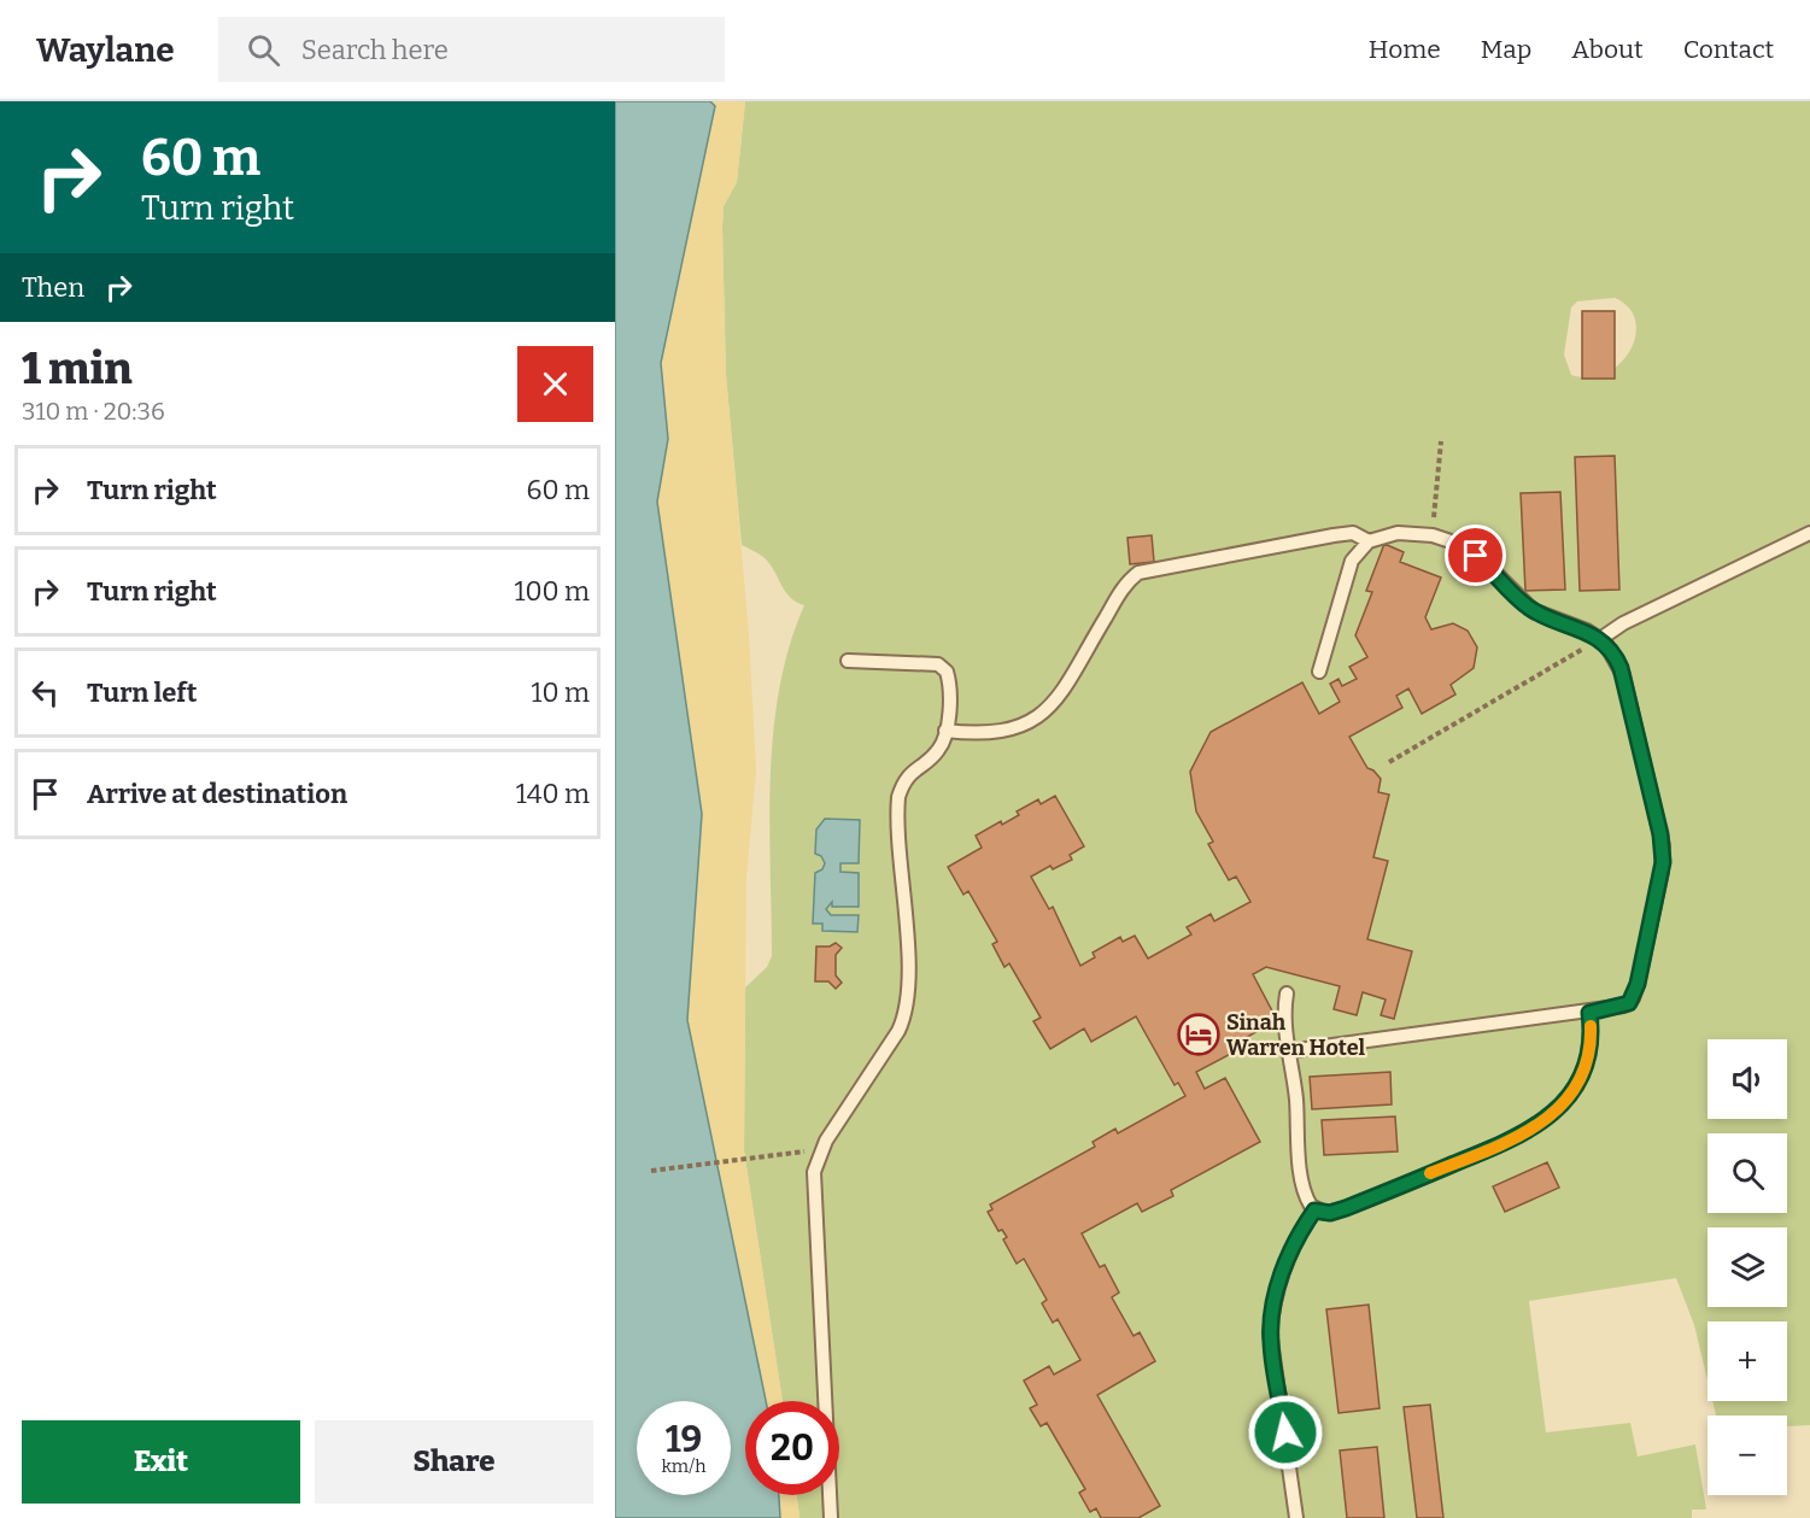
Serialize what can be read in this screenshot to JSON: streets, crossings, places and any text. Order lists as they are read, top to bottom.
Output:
{
  "places": {
    "hotel": ["Sinah Warren Hotel"]
  },
  "page": {
    "header": "Waylane",
    "search": "Search here",
    "nav": [
      "Home",
      "Map",
      "About",
      "Contact"
    ],
    "turn": ["60 m", "Turn right"],
    "then": "Then",
    "heading": ["1 min", "310 m · 20:36"],
    "list": [
      {
        "name": "Turn right",
        "value": "60 m"
      },
      {
        "name": "Turn right",
        "value": "100 m"
      },
      {
        "name": "Turn left",
        "value": "10 m"
      },
      {
        "name": "Arrive at destination",
        "value": "140 m"
      }
    ],
    "map_buttons": ["+", "−"],
    "speed": "19 km/h",
    "limit": "20",
    "buttons": ["Exit", "Share"]
  }
}
